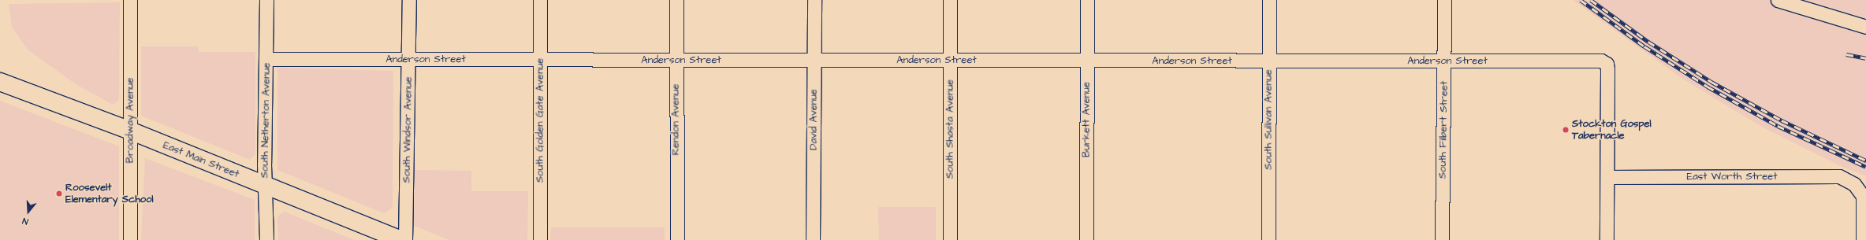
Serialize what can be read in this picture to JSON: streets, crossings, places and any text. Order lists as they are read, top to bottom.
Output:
{
  "streets": {
    "main road": ["East Main Street"],
    "street": [
      "Anderson Street",
      "Rendon Avenue",
      "David Avenue",
      "Burkett Avenue",
      "South Sullivan Avenue",
      "Broadway Avenue",
      "South Netherton Avenue",
      "South Golden Gate Avenue",
      "South Shasta Avenue",
      "South Windsor Avenue",
      "South Filbert Street",
      "East Worth Street"
    ]
  },
  "crossings": [
    ["Anderson Street", "Rendon Avenue"],
    ["Anderson Street", "David Avenue"],
    ["Anderson Street", "Burkett Avenue"],
    ["Anderson Street", "South Sullivan Avenue"],
    ["Anderson Street", "South Netherton Avenue"],
    ["Anderson Street", "South Golden Gate Avenue"],
    ["Anderson Street", "South Shasta Avenue"],
    ["Anderson Street", "South Windsor Avenue"],
    ["Anderson Street", "South Filbert Street"],
    ["Anderson Street", "East Worth Street"],
    ["Broadway Avenue", "East Main Street"],
    ["South Netherton Avenue", "East Main Street"]
  ],
  "places": ["Stockton Gospel Tabernacle", "Roosevelt Elementary School"],
  "north": "bottom"
}
